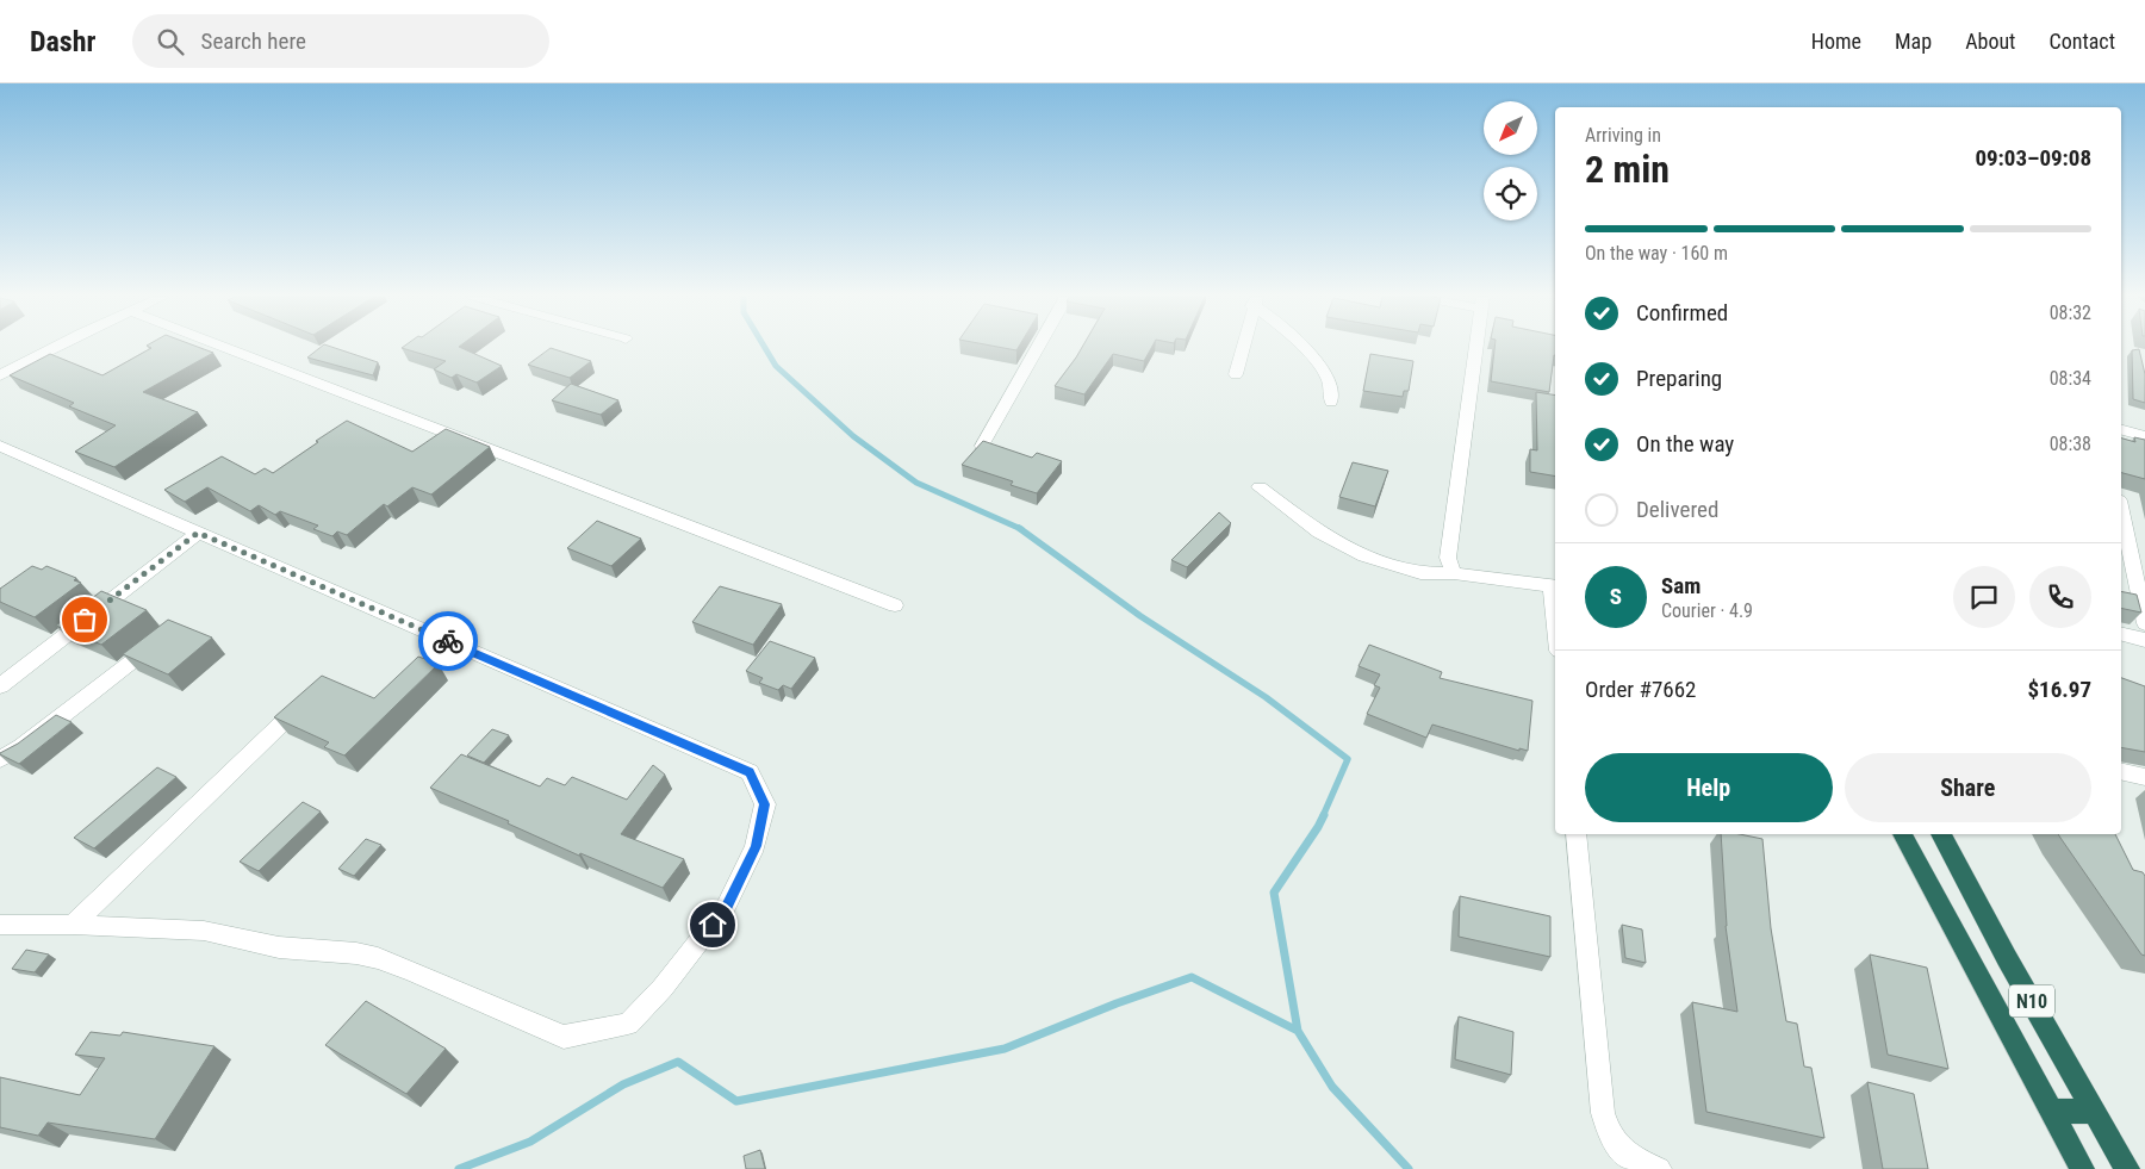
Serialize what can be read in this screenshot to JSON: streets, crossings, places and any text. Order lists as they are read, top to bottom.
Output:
{
  "streets": {
    "highway": ["N10"]
  },
  "north": "bottom left",
  "page": {
    "header": "Dashr",
    "search": "Search here",
    "nav": [
      "Home",
      "Map",
      "About",
      "Contact"
    ],
    "heading": ["2 min", "Arriving in", "09:03–09:08"],
    "panel": [
      "Sam",
      "Courier · 4.9",
      "Order #7662",
      "$16.97"
    ],
    "bar": "On the way · 160 m",
    "list": [
      ["Confirmed", "08:32"],
      ["Preparing", "08:34"],
      ["On the way", "08:38"],
      "Delivered"
    ],
    "round": "S",
    "buttons": ["Help", "Share"]
  }
}
